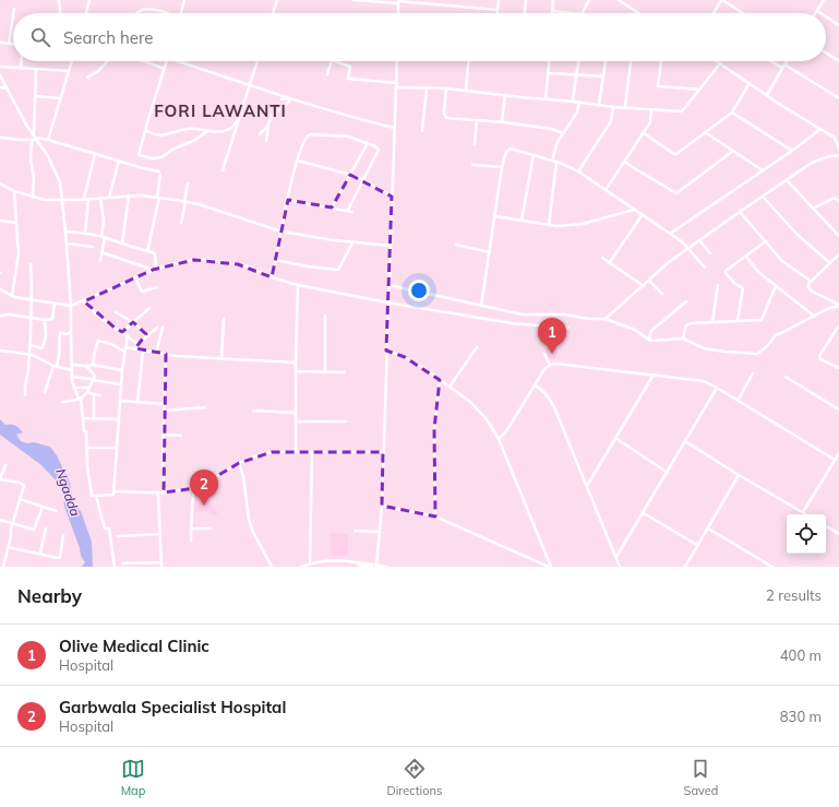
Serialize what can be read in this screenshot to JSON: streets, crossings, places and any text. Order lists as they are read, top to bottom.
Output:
{
  "districts": ["FORI LAWANTI"],
  "water": ["Ngadda"],
  "page": {
    "search": "Search here",
    "pins": ["1", "2"],
    "heading": ["Nearby", "2 results"],
    "list": [
      {
        "mark": "1",
        "name": "Olive Medical Clinic",
        "note": "Hospital",
        "value": "400 m"
      },
      {
        "mark": "2",
        "name": "Garbwala Specialist Hospital",
        "note": "Hospital",
        "value": "830 m"
      }
    ],
    "nav": ["Map", "Directions", "Saved"]
  }
}
